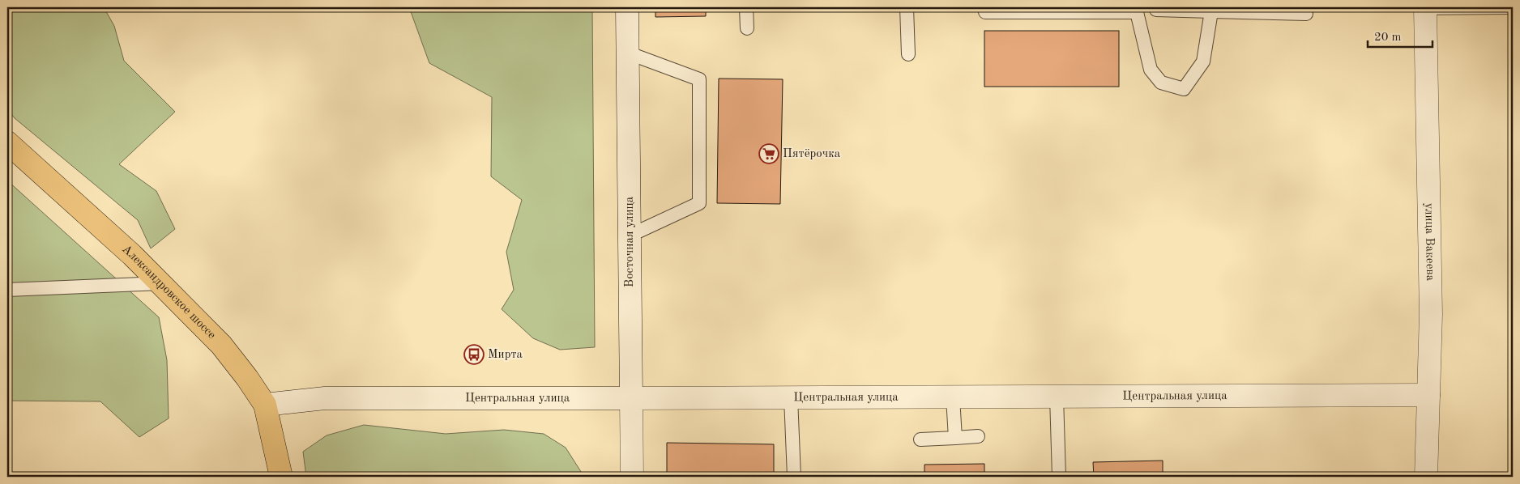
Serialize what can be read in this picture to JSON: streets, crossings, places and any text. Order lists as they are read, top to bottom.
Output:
{
  "streets": {
    "main road": ["Александровское шоссе"],
    "street": ["Восточная улица", "улица Вакеева", "Центральная улица"]
  },
  "crossings": [
    ["Восточная улица", "Центральная улица"],
    ["улица Вакеева", "Центральная улица"],
    ["Александровское шоссе", "Центральная улица"]
  ],
  "places": {
    "supermarket": ["Пятёрочка"],
    "bus stop": ["Мирта"]
  },
  "scale_bar": "20 m"
}
